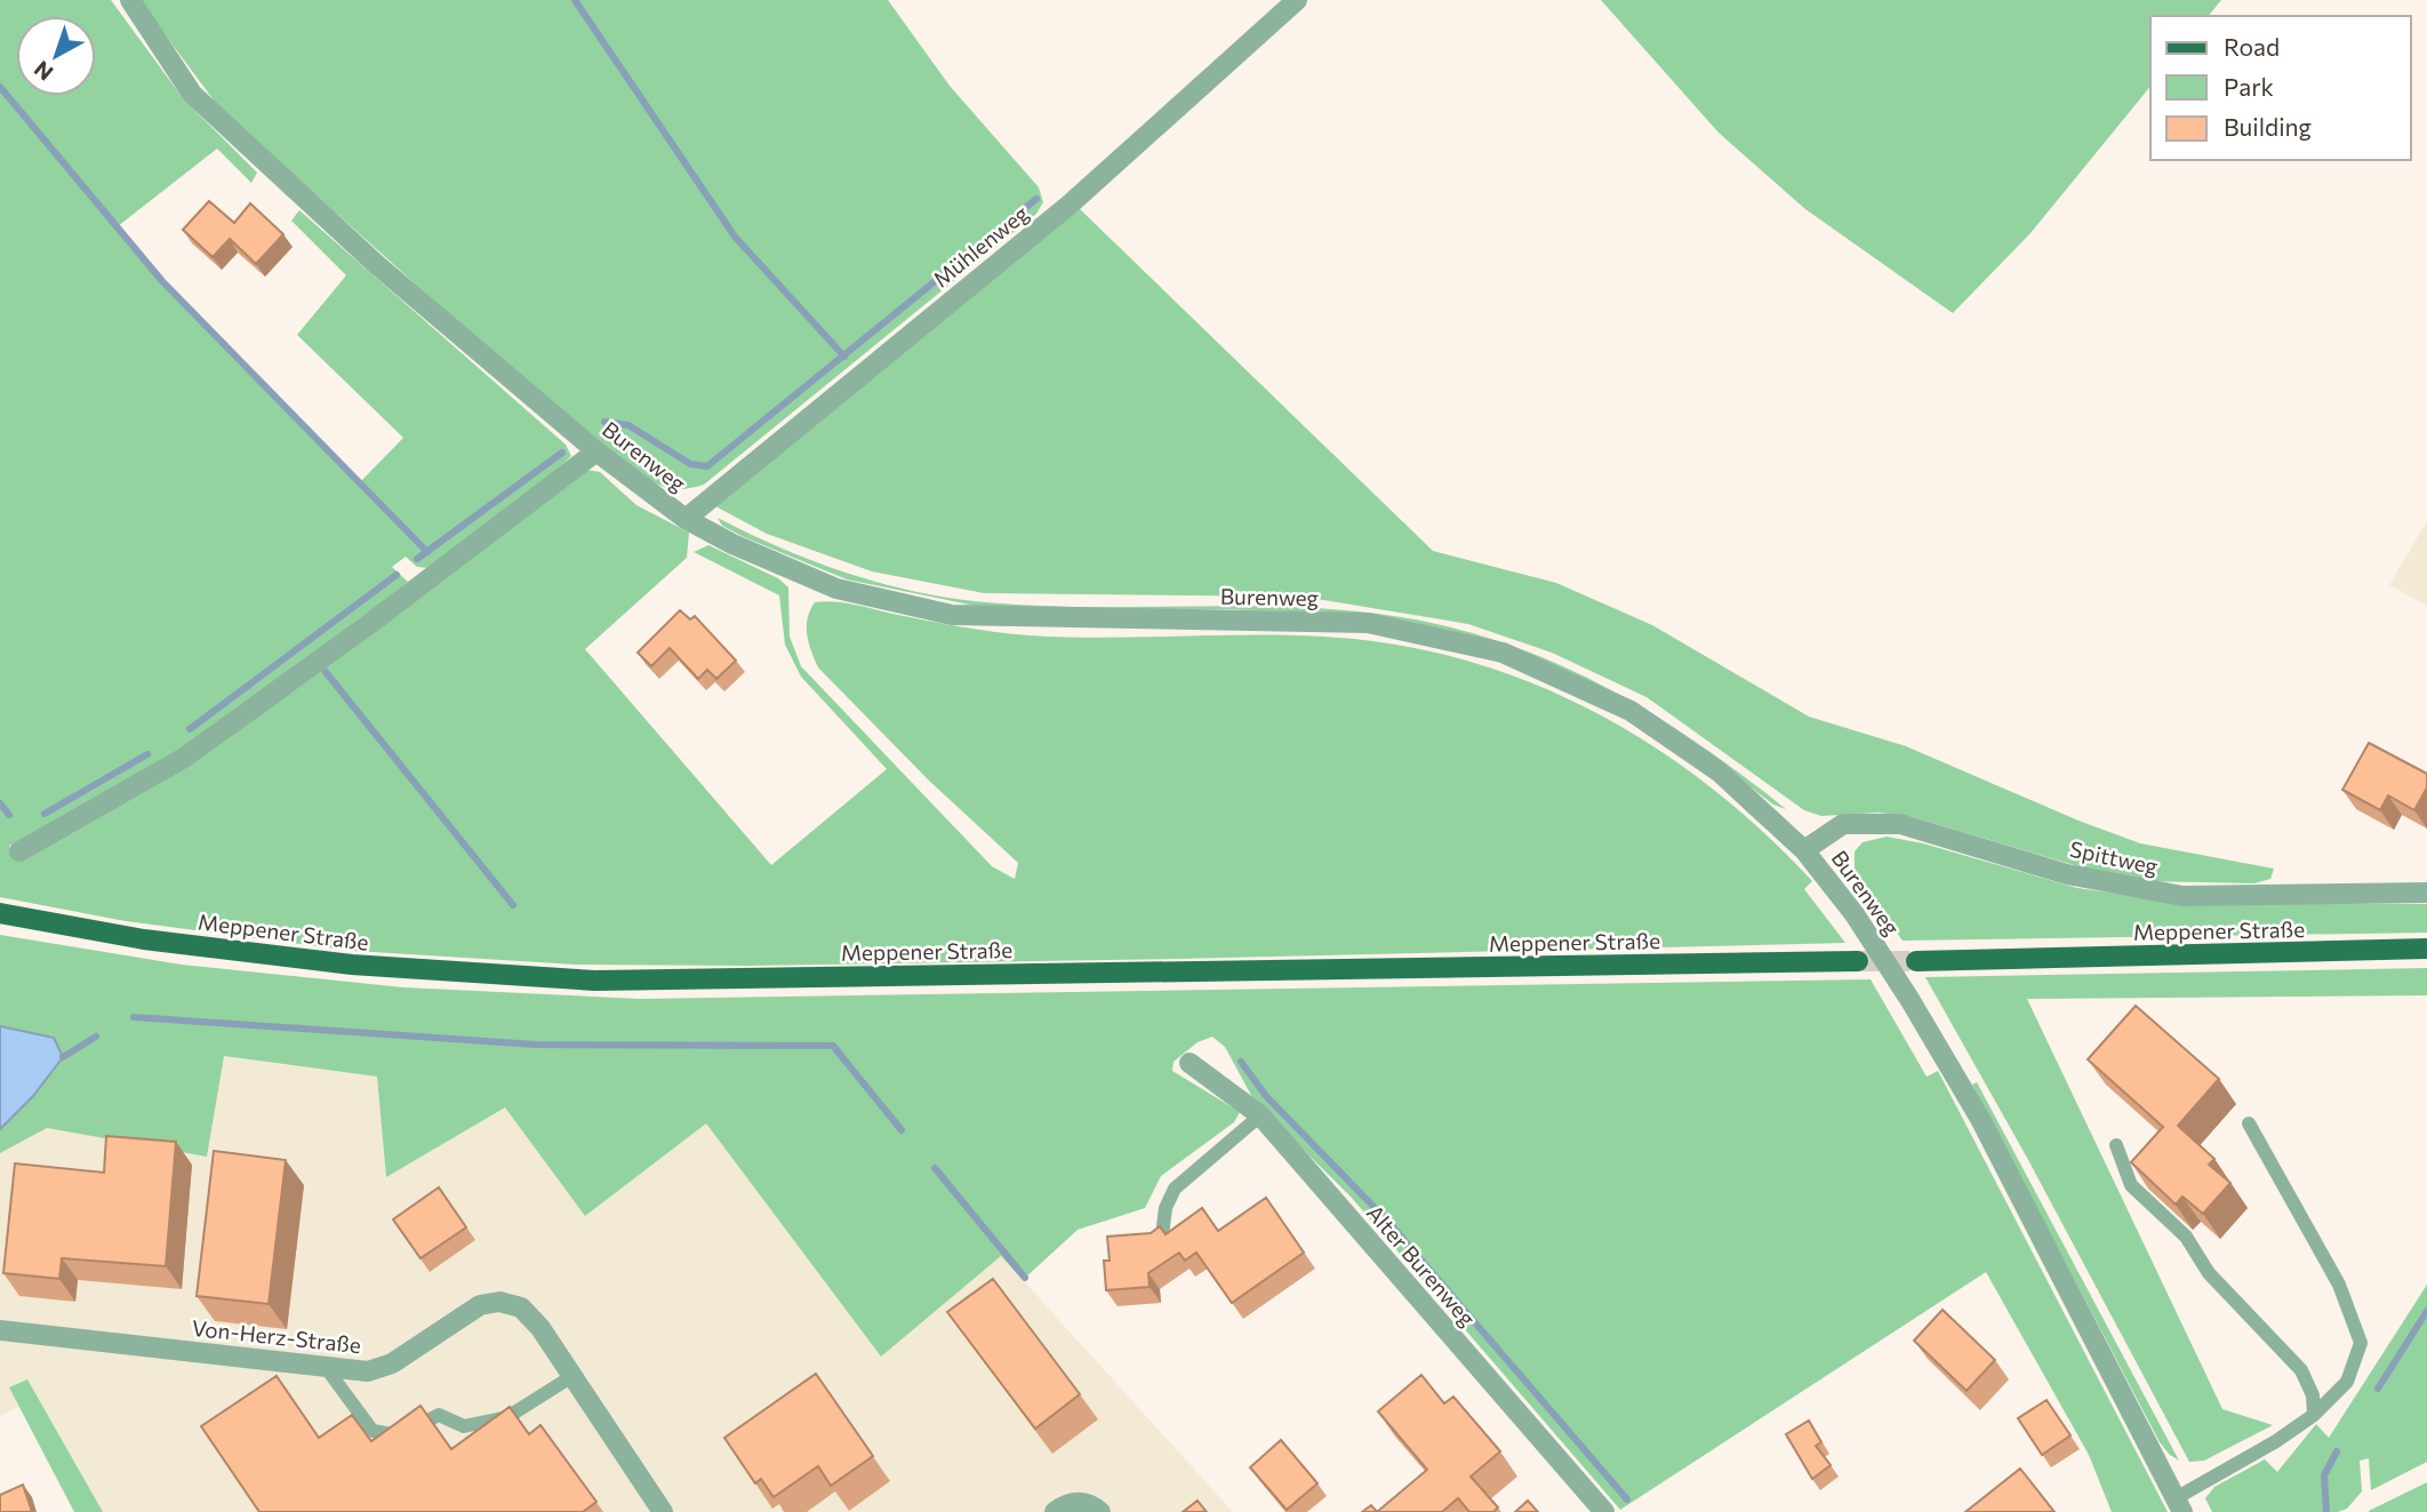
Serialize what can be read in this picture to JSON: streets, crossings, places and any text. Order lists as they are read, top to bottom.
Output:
{
  "streets": {
    "main road": ["Meppener Straße"],
    "street": [
      "Mühlenweg",
      "Burenweg",
      "Spittweg",
      "Alter Burenweg",
      "Von-Herz-Straße"
    ]
  },
  "crossings": [
    ["Mühlenweg", "Burenweg"],
    ["Burenweg", "Spittweg"]
  ],
  "legend": ["Road", "Park", "Building"],
  "north": "bottom left"
}
